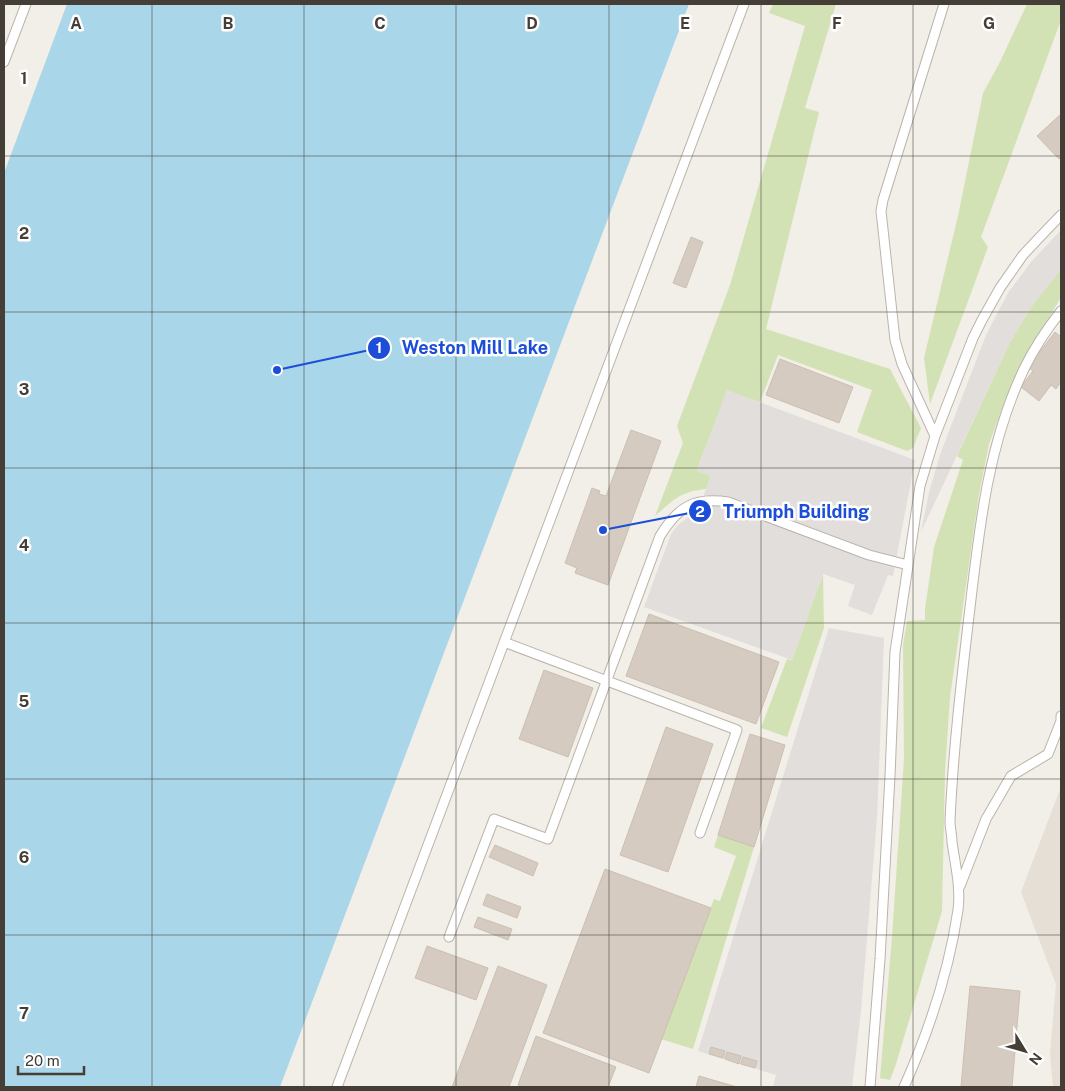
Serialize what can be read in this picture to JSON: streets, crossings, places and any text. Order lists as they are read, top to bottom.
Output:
{
  "places": ["Weston Mill Lake", "Triumph Building"],
  "scale_bar": "20 m",
  "north": "bottom right",
  "grid": {
    "columns": [
      "A",
      "B",
      "C",
      "D",
      "E",
      "F",
      "G"
    ],
    "rows": [
      "1",
      "2",
      "3",
      "4",
      "5",
      "6",
      "7"
    ]
  }
}
